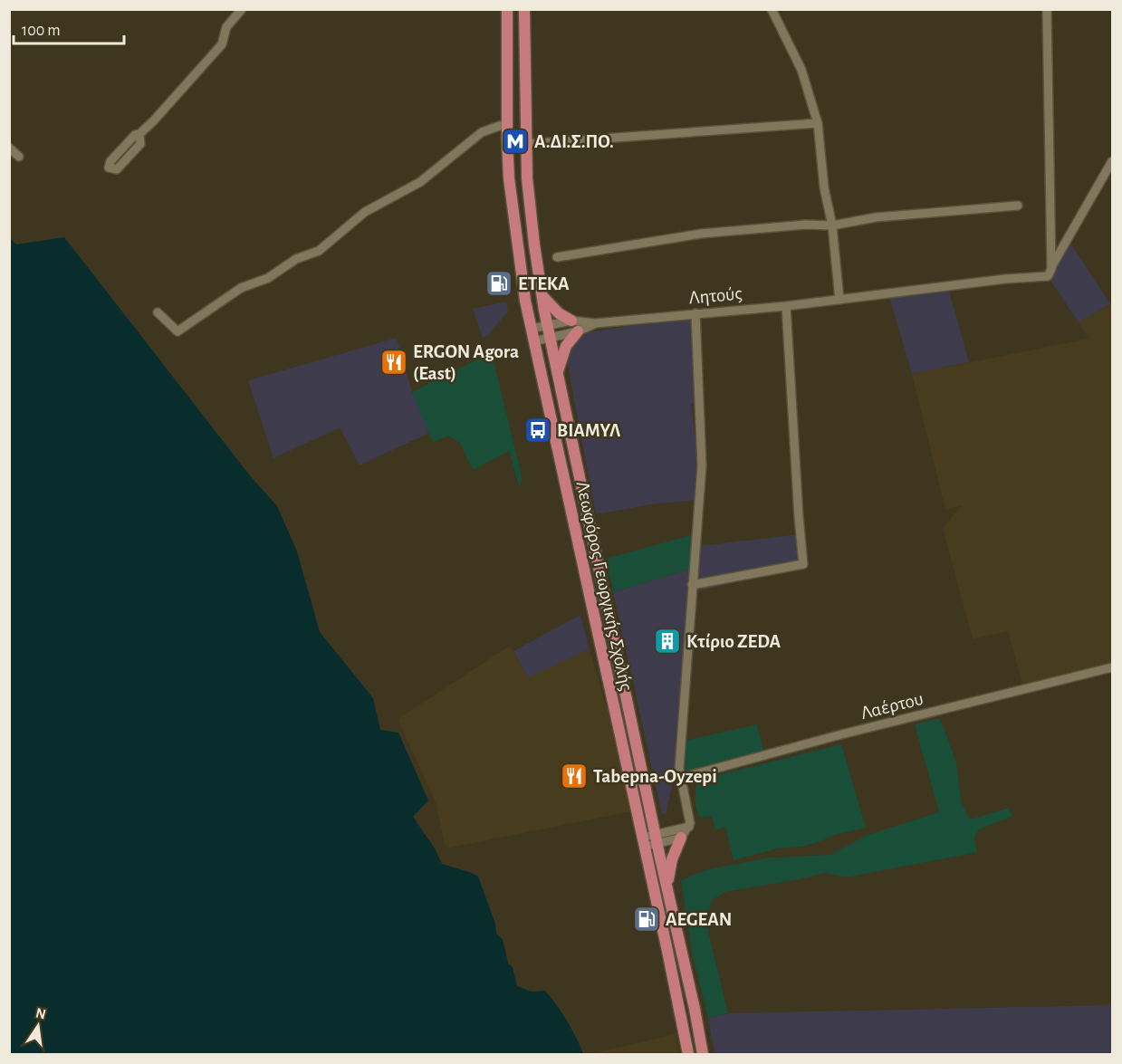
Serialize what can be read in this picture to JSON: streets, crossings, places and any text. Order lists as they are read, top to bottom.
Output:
{
  "streets": {
    "main road": ["Λεωφόρος Γεωργικής Σχολής"],
    "street": ["Λητούς", "Λαέρτου"]
  },
  "crossings": [
    ["Λητούς", "Λεωφόρος Γεωργικής Σχολής"]
  ],
  "places": {
    "metro station": ["Α.ΔΙ.Σ.ΠΟ."],
    "fuel station": ["ΕΤΕΚΑ", "AEGEAN"],
    "restaurant": ["ERGON Agora (East)", "Tabepna-Oyzepi"],
    "bus stop": ["ΒΙΑΜΥΛ"],
    "building": ["Κτίριο ZEDA"]
  },
  "scale_bar": "100 m",
  "north": "top"
}
